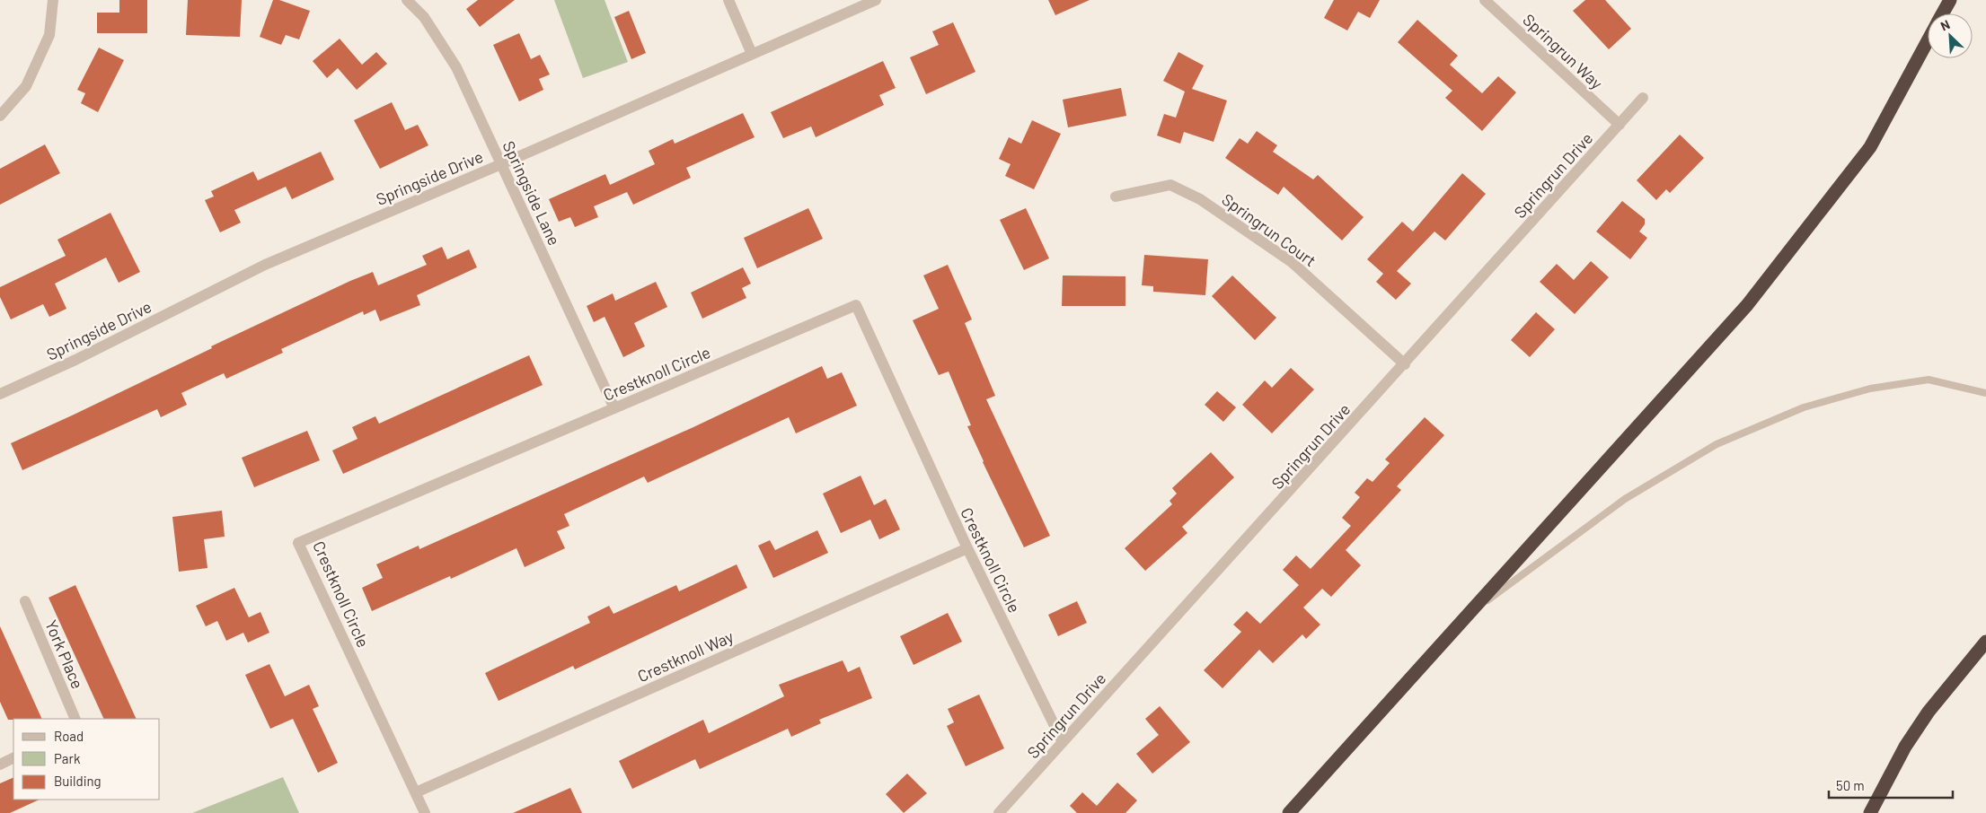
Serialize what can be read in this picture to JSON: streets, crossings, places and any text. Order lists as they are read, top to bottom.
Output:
{
  "streets": {
    "street": [
      "Springrun Way",
      "Springrun Drive",
      "Springside Drive",
      "Springside Lane",
      "Springrun Court",
      "Crestknoll Circle",
      "York Place",
      "Crestknoll Way"
    ]
  },
  "crossings": [
    ["Springrun Way", "Springrun Drive"],
    ["Springrun Drive", "Springrun Court"],
    ["Springrun Drive", "Crestknoll Circle"],
    ["Springside Drive", "Springside Lane"],
    ["Springside Lane", "Crestknoll Circle"],
    ["Crestknoll Circle", "Crestknoll Way"]
  ],
  "legend": ["Road", "Park", "Building"],
  "scale_bar": "50 m",
  "north": "top left"
}
